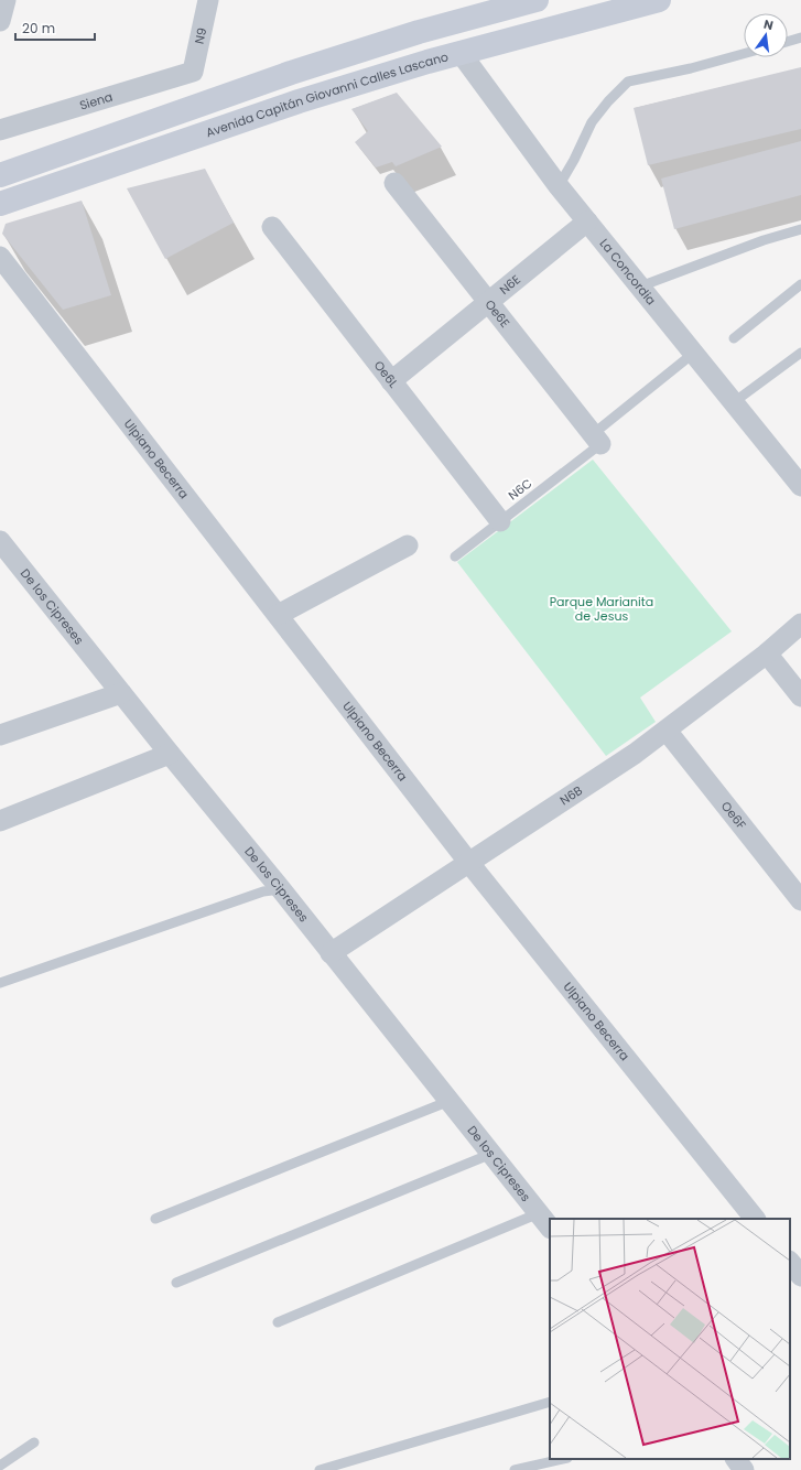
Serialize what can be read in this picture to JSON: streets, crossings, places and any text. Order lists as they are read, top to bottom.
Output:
{
  "streets": {
    "main road": ["Avenida Capitán Giovanni Calles Lascano"],
    "street": [
      "N9",
      "Siena",
      "La Concordia",
      "N6E",
      "Oe6E",
      "Oe6L",
      "Ulpiano Becerra",
      "De los Cipreses",
      "N6B",
      "Oe6F"
    ],
    "lane": ["N6C"]
  },
  "crossings": [
    ["N9", "Siena"],
    ["Avenida Capitán Giovanni Calles Lascano", "La Concordia"],
    ["La Concordia", "N6E"],
    ["La Concordia", "N6C"],
    ["N6E", "Oe6E"],
    ["N6E", "Oe6L"],
    ["Oe6E", "N6C"],
    ["Oe6L", "N6C"],
    ["Ulpiano Becerra", "N6B"],
    ["De los Cipreses", "N6B"],
    ["N6B", "Oe6F"]
  ],
  "parks": ["Parque Marianita de Jesus"],
  "scale_bar": "20 m",
  "north": "top"
}
